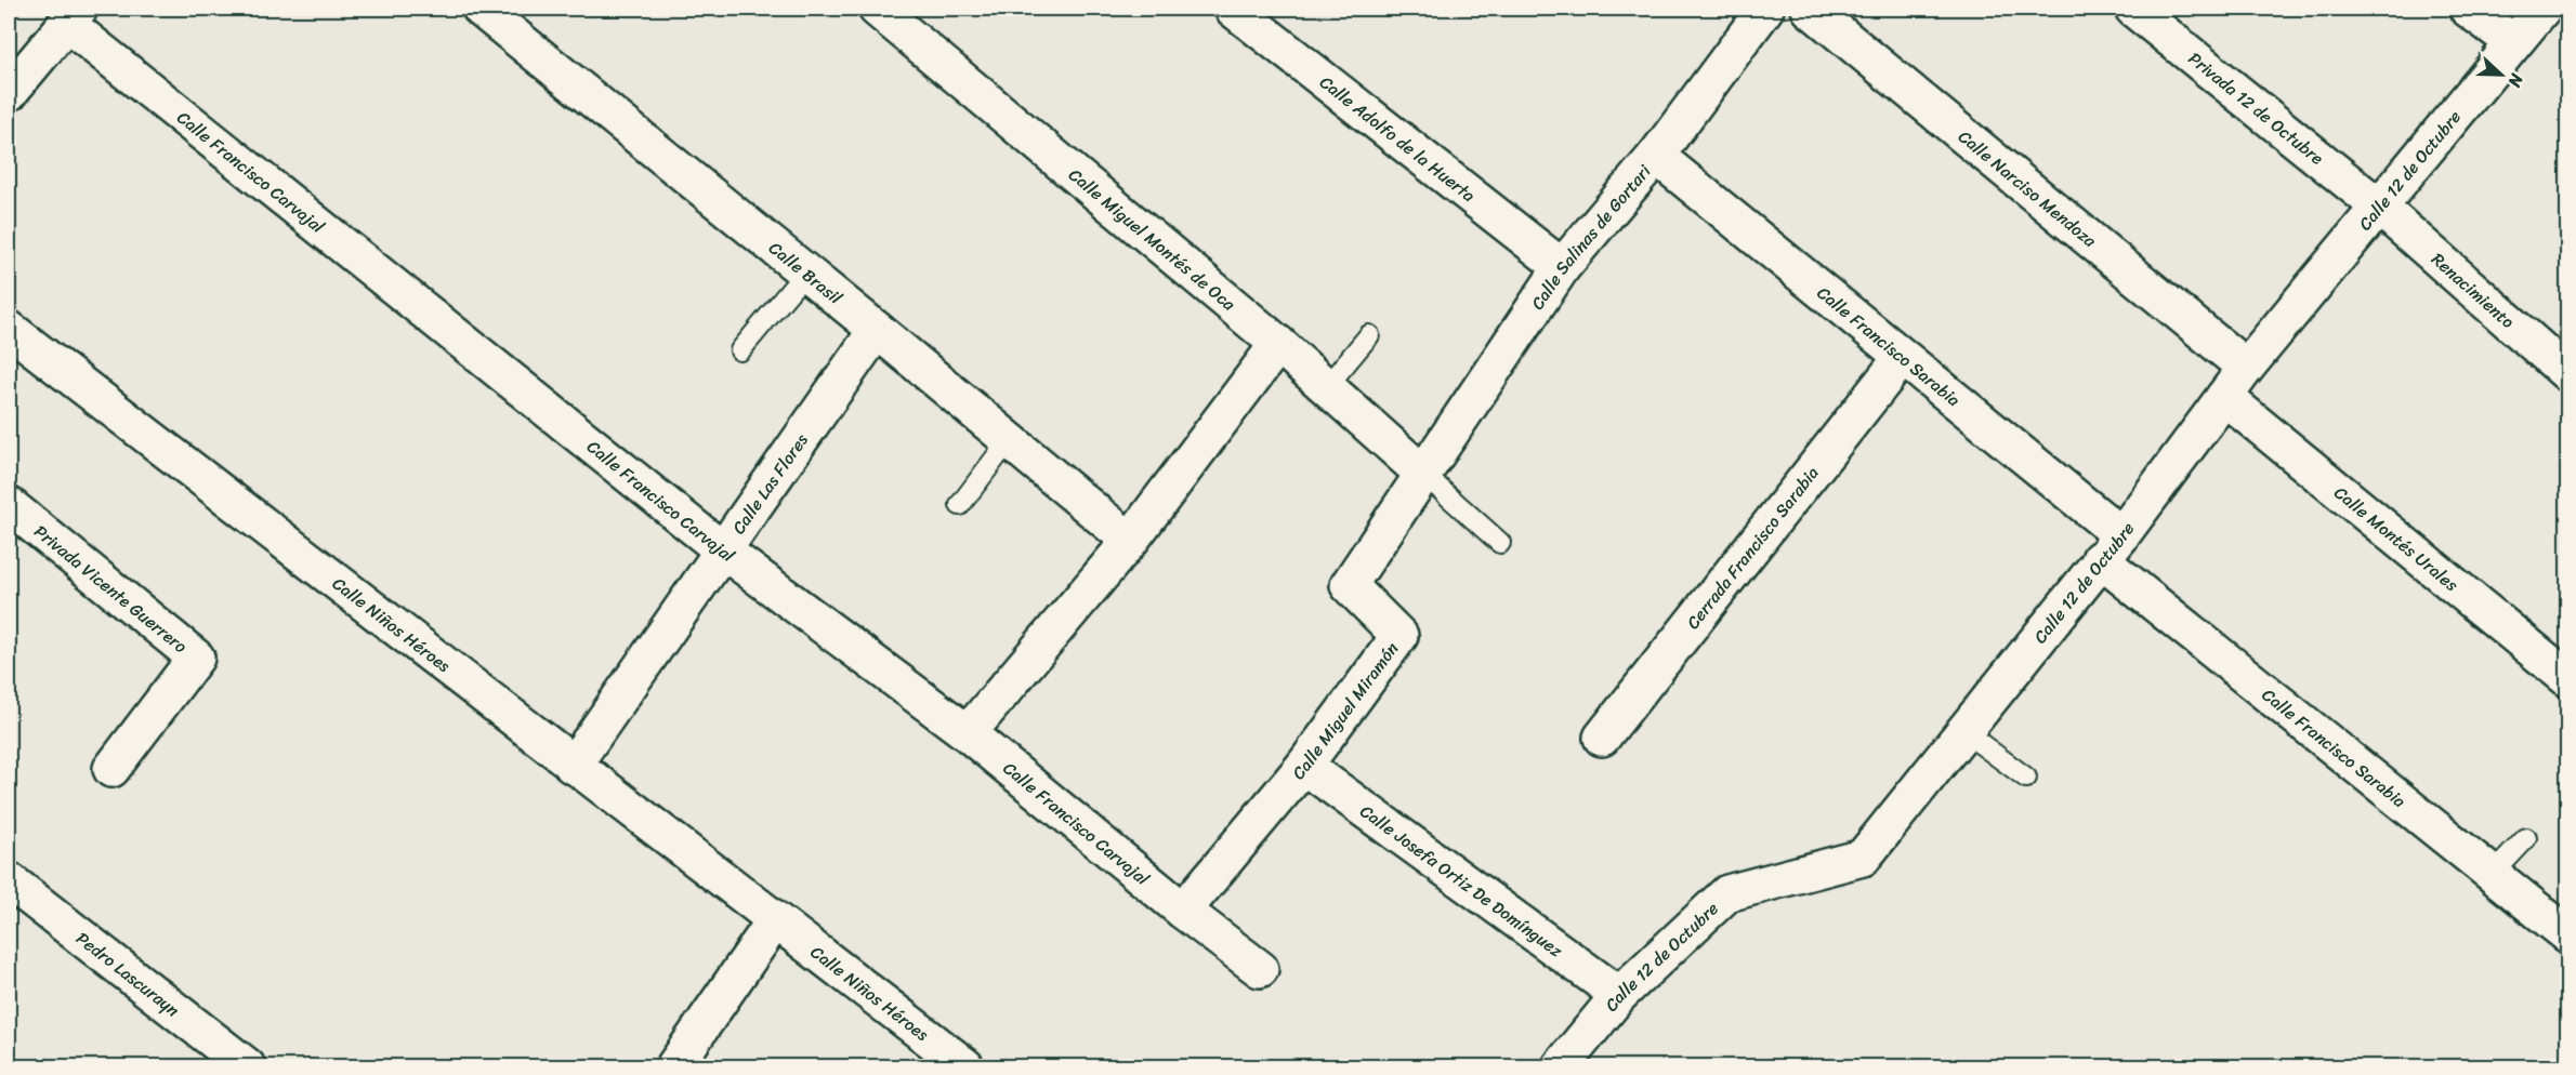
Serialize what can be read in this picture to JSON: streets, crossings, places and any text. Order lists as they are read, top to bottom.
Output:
{
  "streets": {
    "street": [
      "Privada 12 de Octubre",
      "Calle Adolfo de la Huerta",
      "Calle 12 de Octubre",
      "Calle Francisco Carvajal",
      "Calle Narciso Mendoza",
      "Calle Salinas de Gortari",
      "Calle Miguel Montés de Oca",
      "Calle Brasil",
      "Renacimiento",
      "Calle Francisco Sarabia",
      "Calle Las Flores",
      "Calle Montés Urales",
      "Cerrada Francisco Sarabia",
      "Privada Vicente Guerrero",
      "Calle Niños Héroes",
      "Calle Miguel Miramón",
      "Calle Josefa Ortiz De Domínguez",
      "Pedro Lascurayn"
    ]
  },
  "crossings": [
    ["Privada 12 de Octubre", "Calle 12 de Octubre"],
    ["Privada 12 de Octubre", "Renacimiento"],
    ["Calle Adolfo de la Huerta", "Calle Salinas de Gortari"],
    ["Calle 12 de Octubre", "Calle Narciso Mendoza"],
    ["Calle 12 de Octubre", "Renacimiento"],
    ["Calle 12 de Octubre", "Calle Francisco Sarabia"],
    ["Calle 12 de Octubre", "Calle Montés Urales"],
    ["Calle 12 de Octubre", "Calle Josefa Ortiz De Domínguez"],
    ["Calle Francisco Carvajal", "Calle Las Flores"],
    ["Calle Francisco Carvajal", "Calle Miguel Miramón"],
    ["Calle Salinas de Gortari", "Calle Miguel Montés de Oca"],
    ["Calle Salinas de Gortari", "Calle Francisco Sarabia"],
    ["Calle Salinas de Gortari", "Calle Miguel Miramón"],
    ["Calle Miguel Montés de Oca", "Calle Miguel Miramón"],
    ["Calle Brasil", "Calle Las Flores"],
    ["Calle Francisco Sarabia", "Cerrada Francisco Sarabia"],
    ["Calle Las Flores", "Calle Niños Héroes"],
    ["Calle Miguel Miramón", "Calle Josefa Ortiz De Domínguez"]
  ],
  "north": "right"
}
